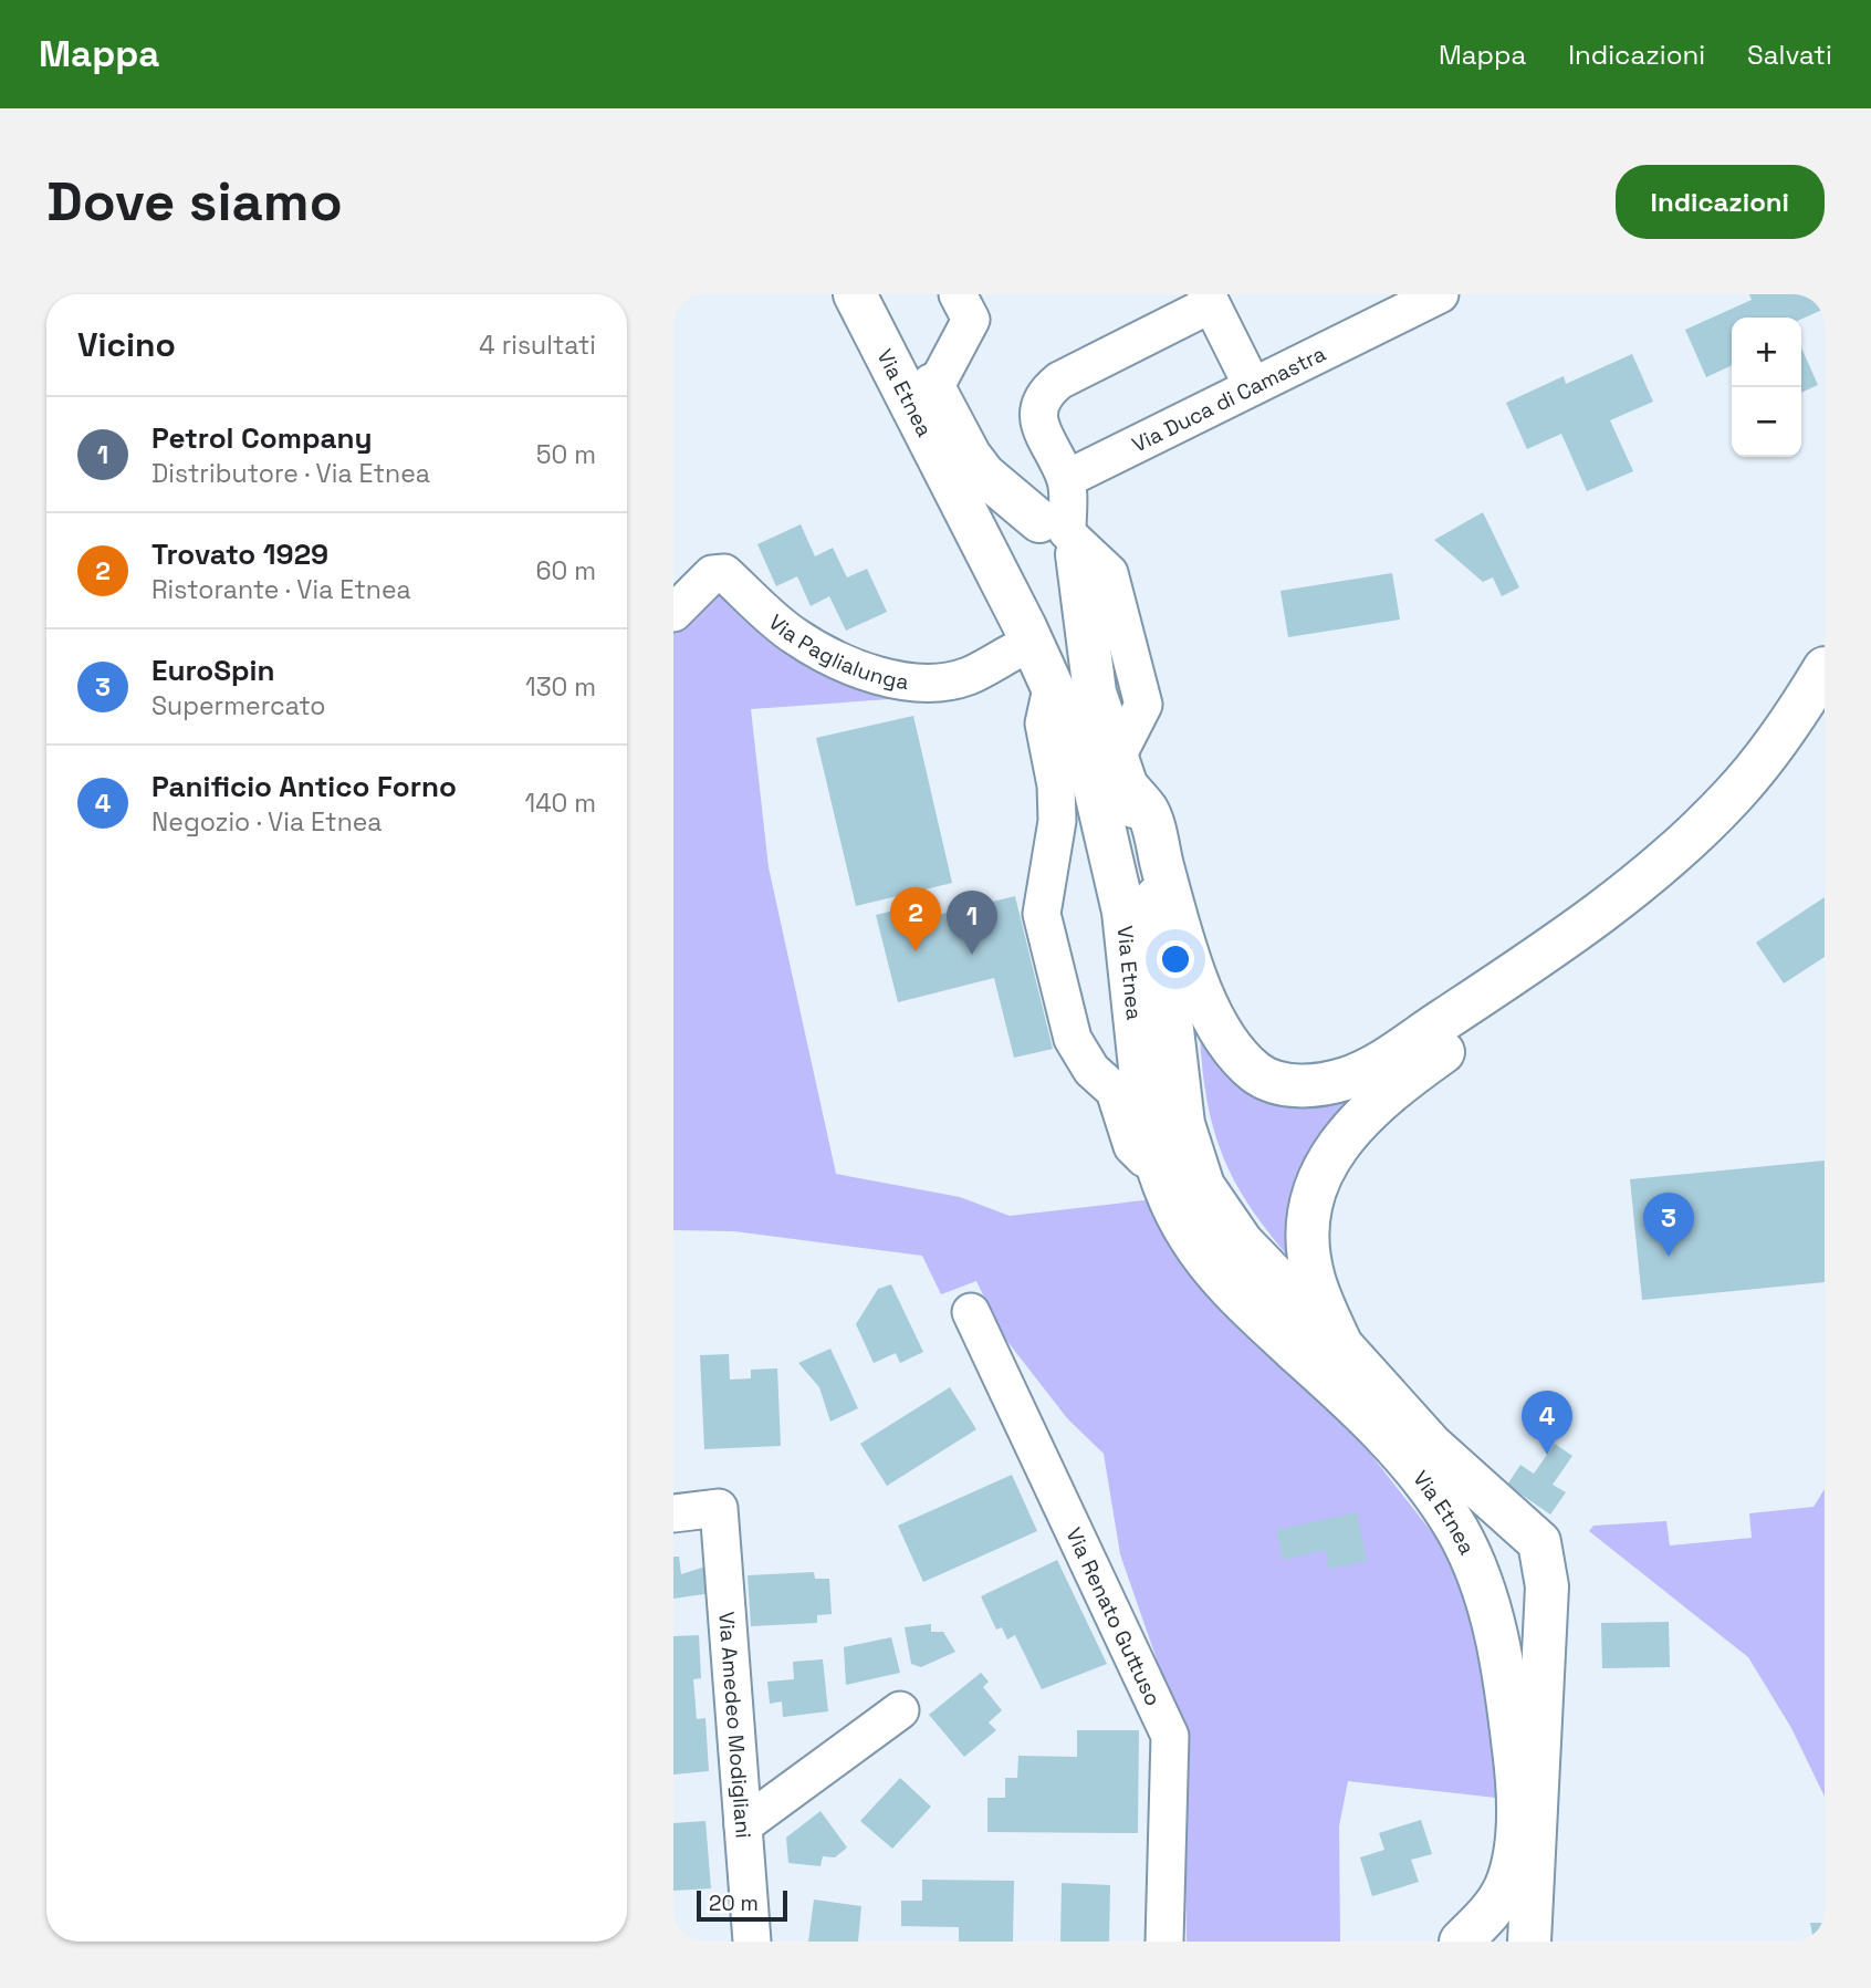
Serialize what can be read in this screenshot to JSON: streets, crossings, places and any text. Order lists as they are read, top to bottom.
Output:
{
  "streets": {
    "main road": ["Via Etnea"],
    "street": [
      "Via Duca di Camastra",
      "Via Paglialunga",
      "Via Renato Guttuso",
      "Via Amedeo Modigliani"
    ]
  },
  "crossings": [
    ["Via Etnea", "Via Paglialunga"]
  ],
  "scale_bar": "20 m",
  "page": {
    "header": "Mappa",
    "nav": ["Mappa", "Indicazioni", "Salvati"],
    "buttons": "Indicazioni",
    "title": "Dove siamo",
    "heading": ["Vicino", "4 risultati"],
    "map_buttons": ["+", "−"],
    "list": [
      {
        "mark": "1",
        "name": "Petrol Company",
        "note": "Distributore · Via Etnea",
        "value": "50 m"
      },
      {
        "mark": "2",
        "name": "Trovato 1929",
        "note": "Ristorante · Via Etnea",
        "value": "60 m"
      },
      {
        "mark": "3",
        "name": "EuroSpin",
        "note": "Supermercato",
        "value": "130 m"
      },
      {
        "mark": "4",
        "name": "Panificio Antico Forno",
        "note": "Negozio · Via Etnea",
        "value": "140 m"
      }
    ],
    "pins": [
      "2",
      "1",
      "3",
      "4"
    ],
    "scale": "20 m"
  }
}
